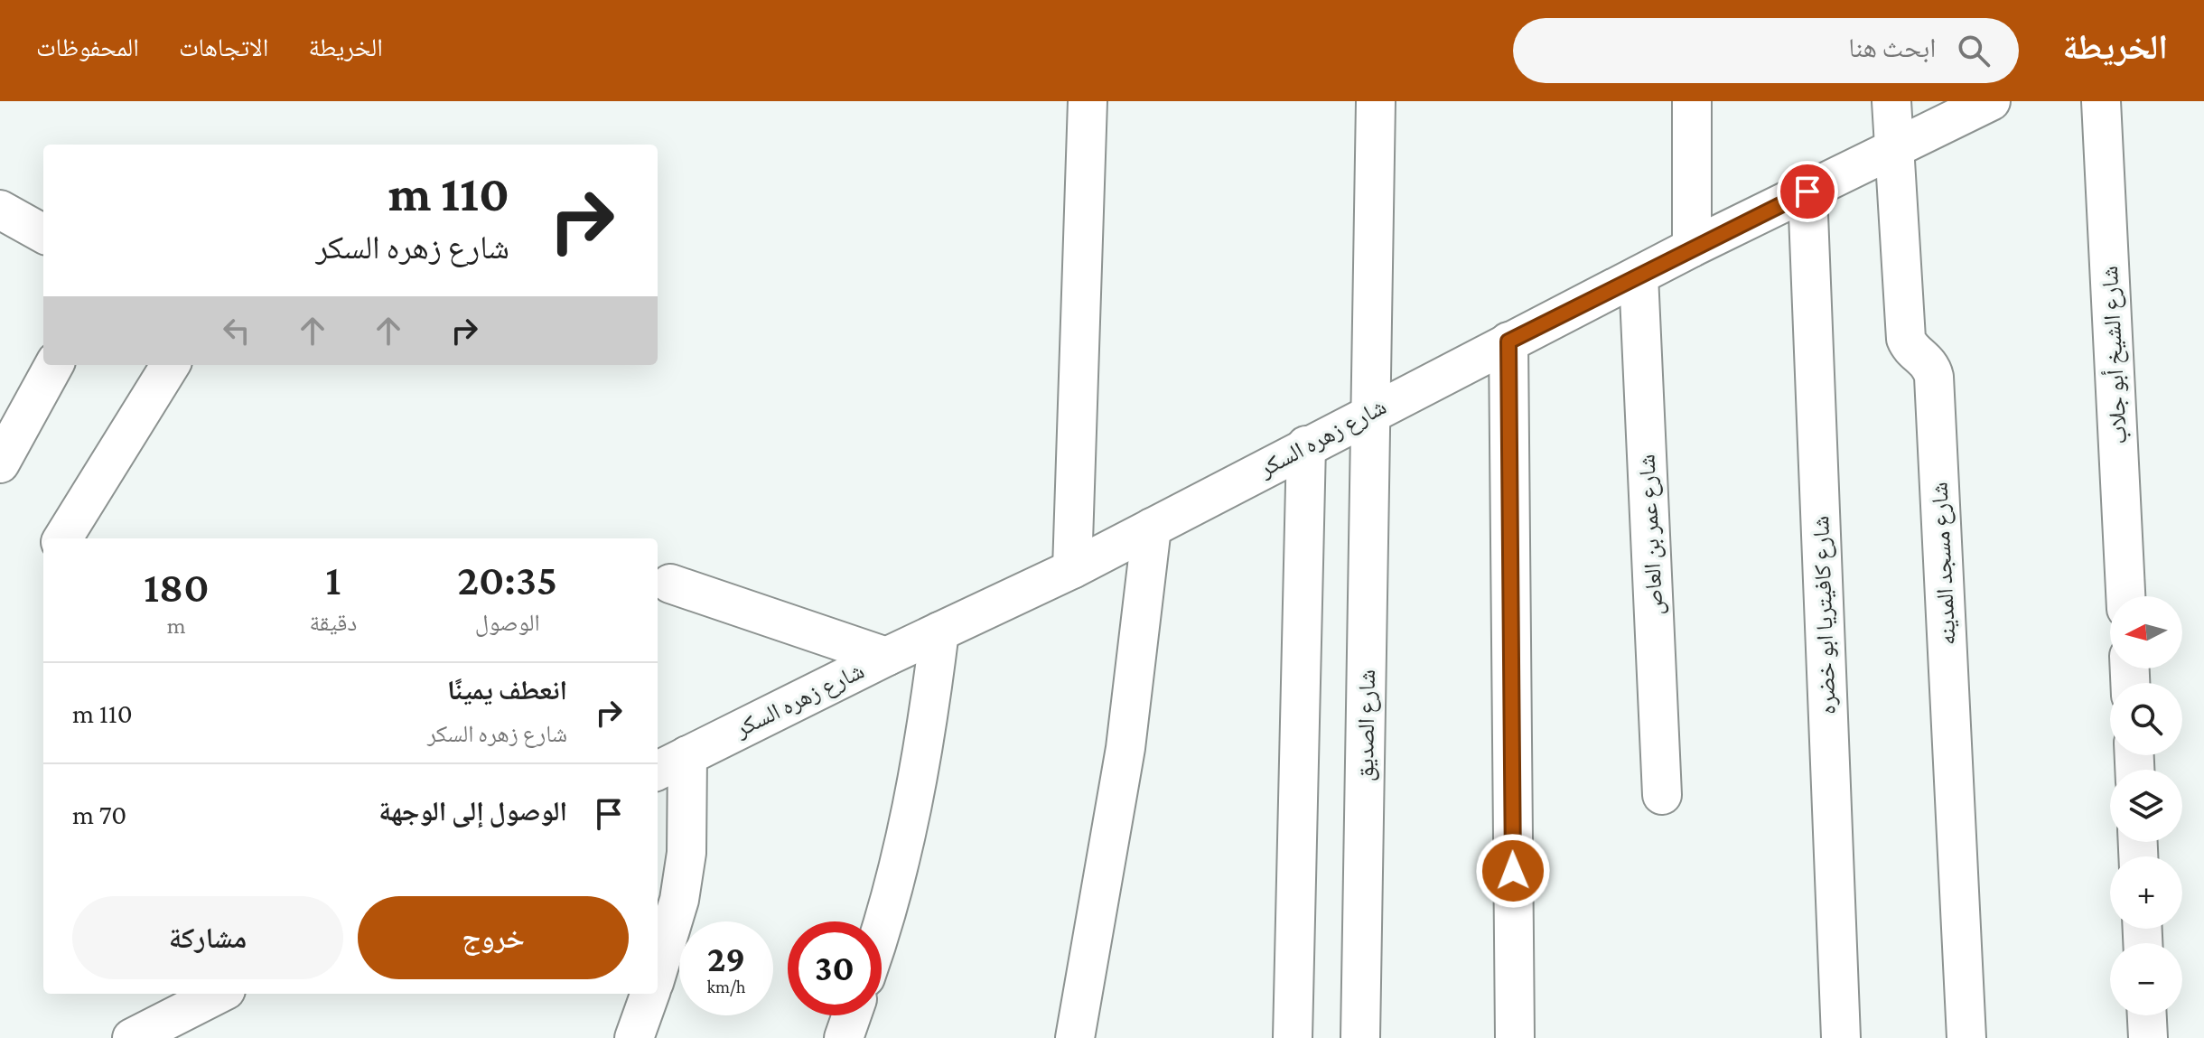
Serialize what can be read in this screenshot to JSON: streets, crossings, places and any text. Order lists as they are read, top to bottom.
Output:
{
  "streets": {
    "street": [
      "شارع الشيخ أبو جلاب",
      "شارع زهره السكر",
      "شارع عمر بن العاص",
      "شارع مسجد المدينه",
      "شارع كافيتريا ابو خضره",
      "شارع الصديق"
    ]
  },
  "crossings": [
    ["شارع زهره السكر", "شارع عمر بن العاص"],
    ["شارع زهره السكر", "شارع مسجد المدينه"],
    ["شارع زهره السكر", "شارع كافيتريا ابو خضره"],
    ["شارع زهره السكر", "شارع الصديق"]
  ],
  "north": "left",
  "page": {
    "header": "الخريطة",
    "search": "ابحث هنا",
    "nav": ["الخريطة", "الاتجاهات", "المحفوظات"],
    "turn": ["110 m", "شارع زهره السكر"],
    "eta": [
      "20:35",
      "الوصول",
      "1",
      "دقيقة",
      "180",
      "m"
    ],
    "map_buttons": ["+", "−"],
    "list": [
      {
        "name": "انعطف يمينًا",
        "note": "شارع زهره السكر",
        "value": "110 m"
      },
      {
        "name": "الوصول إلى الوجهة",
        "value": "70 m"
      }
    ],
    "buttons": ["خروج", "مشاركة"],
    "speed": "29 km/h",
    "limit": "30"
  }
}
